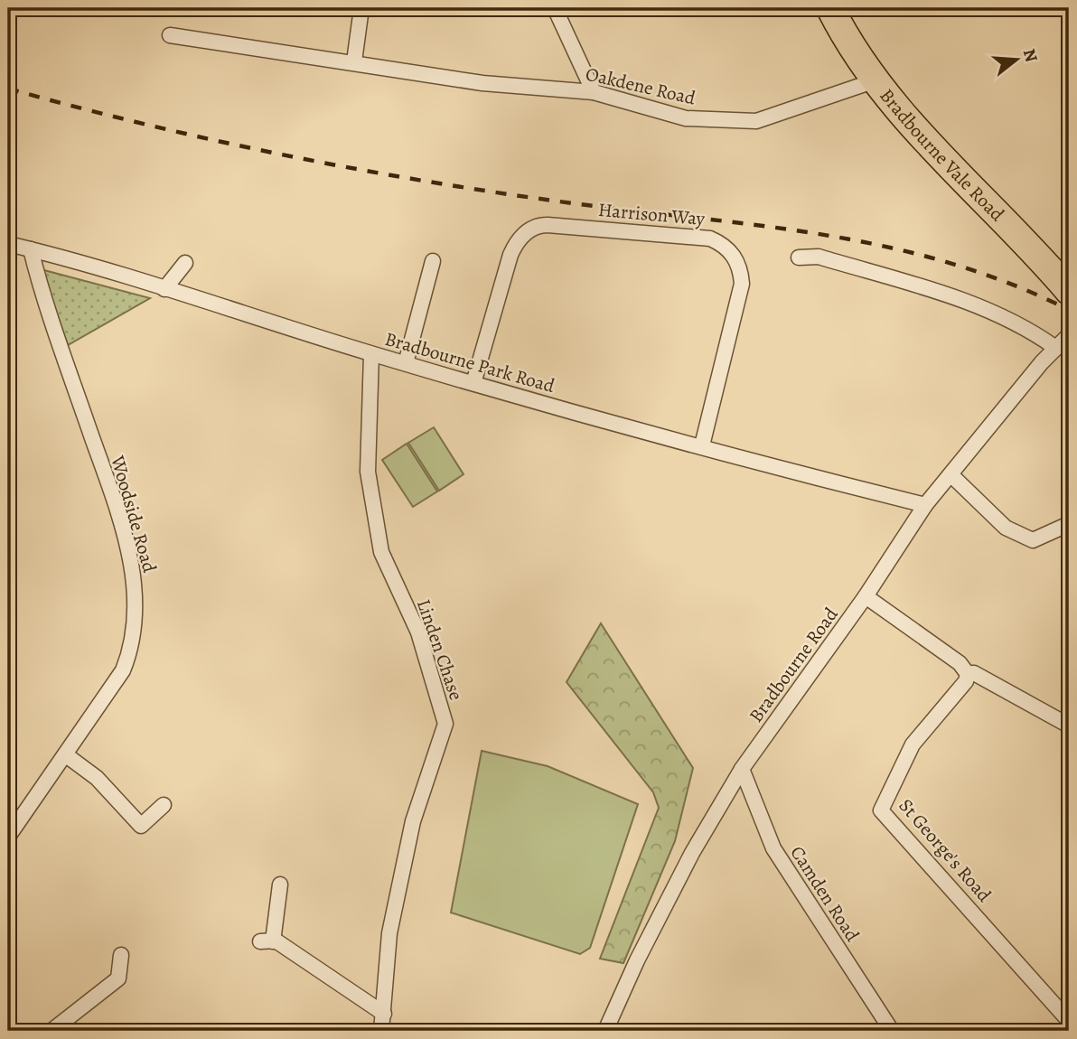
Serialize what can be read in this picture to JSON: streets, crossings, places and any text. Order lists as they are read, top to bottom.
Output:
{
  "streets": {
    "highway": ["Bradbourne Vale Road"],
    "street": [
      "Oakdene Road",
      "Harrison Way",
      "Bradbourne Park Road",
      "Woodside Road",
      "Linden Chase",
      "Bradbourne Road",
      "St George's Road",
      "Camden Road"
    ]
  },
  "crossings": [
    ["Oakdene Road", "Bradbourne Vale Road"],
    ["Harrison Way", "Bradbourne Park Road"],
    ["Bradbourne Park Road", "Woodside Road"],
    ["Bradbourne Park Road", "Linden Chase"],
    ["Bradbourne Park Road", "Bradbourne Road"],
    ["Bradbourne Road", "Camden Road"]
  ],
  "north": "right"
}
